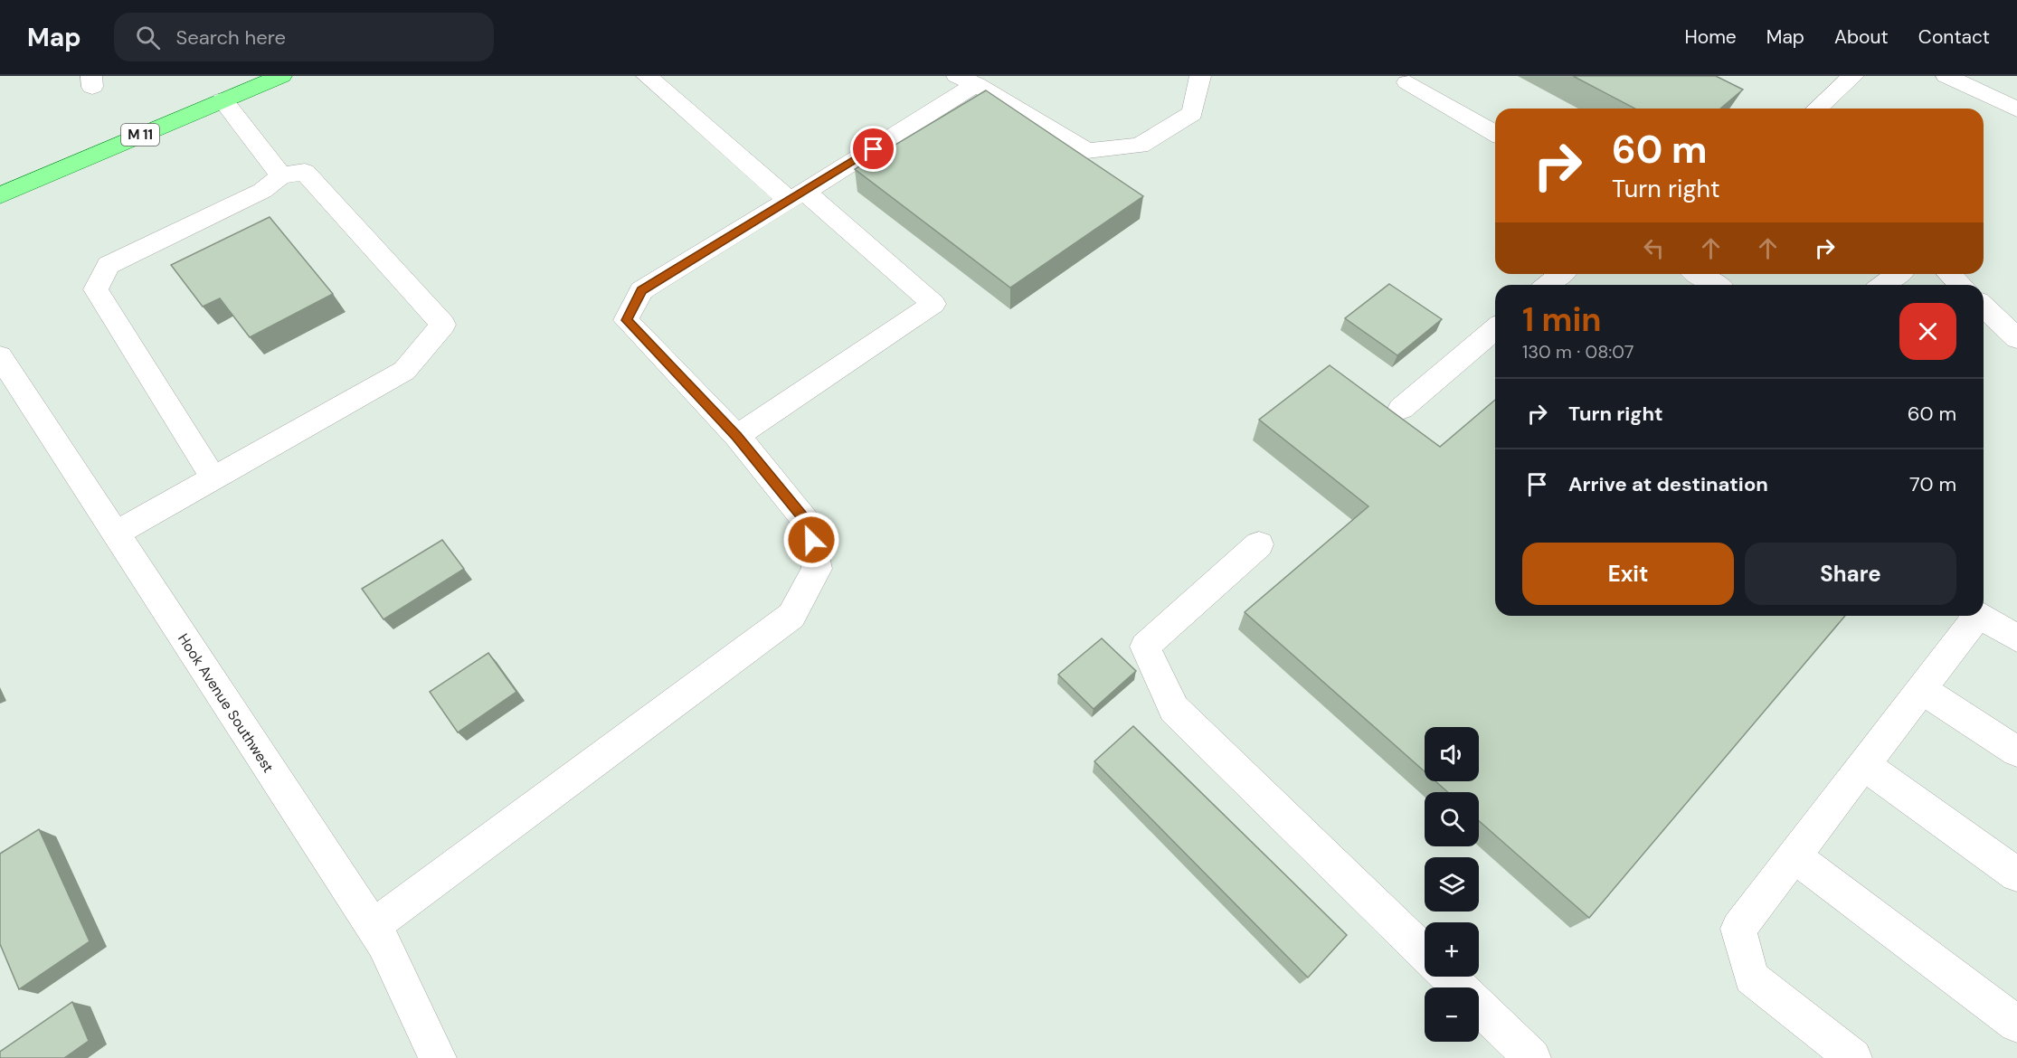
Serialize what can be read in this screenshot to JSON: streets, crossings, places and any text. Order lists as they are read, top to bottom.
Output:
{
  "streets": {
    "main road": ["M 11"],
    "street": ["Hook Avenue Southwest"]
  },
  "page": {
    "header": "Map",
    "search": "Search here",
    "nav": [
      "Home",
      "Map",
      "About",
      "Contact"
    ],
    "turn": ["60 m", "Turn right"],
    "heading": ["1 min", "130 m · 08:07"],
    "list": [
      {
        "name": "Turn right",
        "value": "60 m"
      },
      {
        "name": "Arrive at destination",
        "value": "70 m"
      }
    ],
    "buttons": ["Exit", "Share"],
    "map_buttons": ["+", "−"]
  }
}
